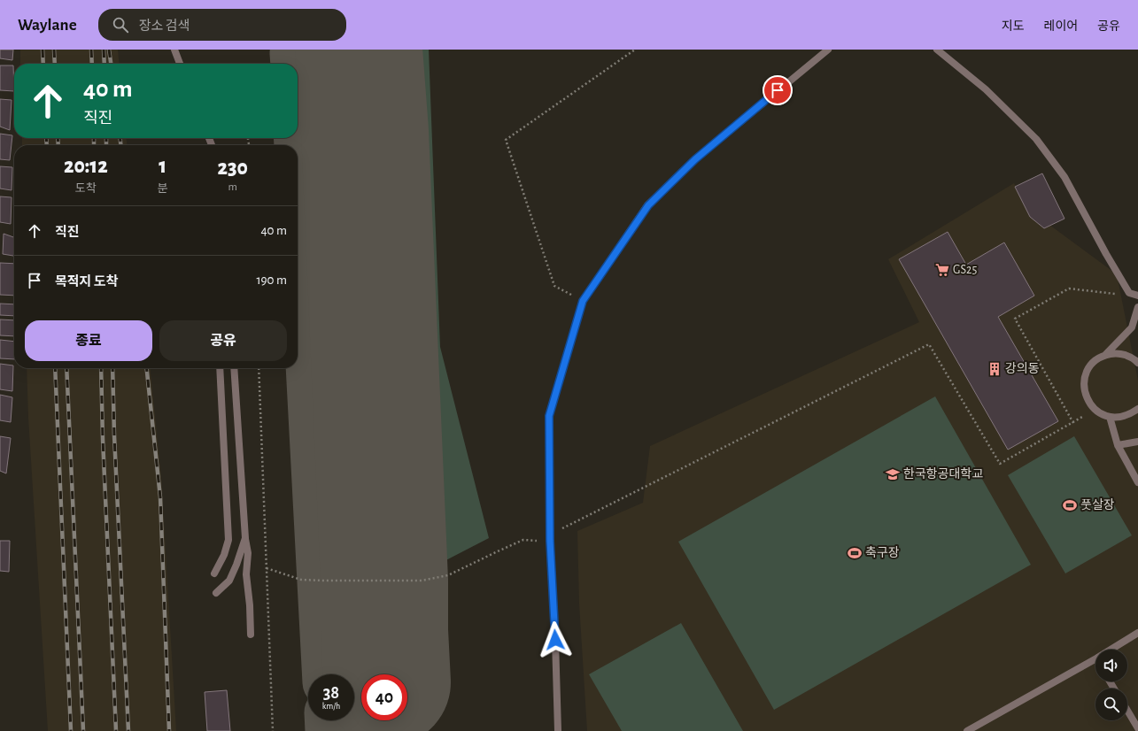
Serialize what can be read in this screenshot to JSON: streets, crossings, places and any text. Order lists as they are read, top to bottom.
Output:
{
  "places": {
    "supermarket": ["GS25"],
    "building": ["강의동"],
    "school or university": ["한국항공대학교"],
    "sports": ["풋살장", "축구장"]
  },
  "page": {
    "header": "Waylane",
    "search": "장소 검색",
    "nav": ["지도", "레이어", "공유"],
    "turn": ["40 m", "직진"],
    "eta": [
      "20:12",
      "도착",
      "1",
      "분",
      "230",
      "m"
    ],
    "list": [
      {
        "name": "직진",
        "value": "40 m"
      },
      {
        "name": "목적지 도착",
        "value": "190 m"
      }
    ],
    "buttons": ["종료", "공유"],
    "speed": "38 km/h",
    "limit": "40"
  }
}
